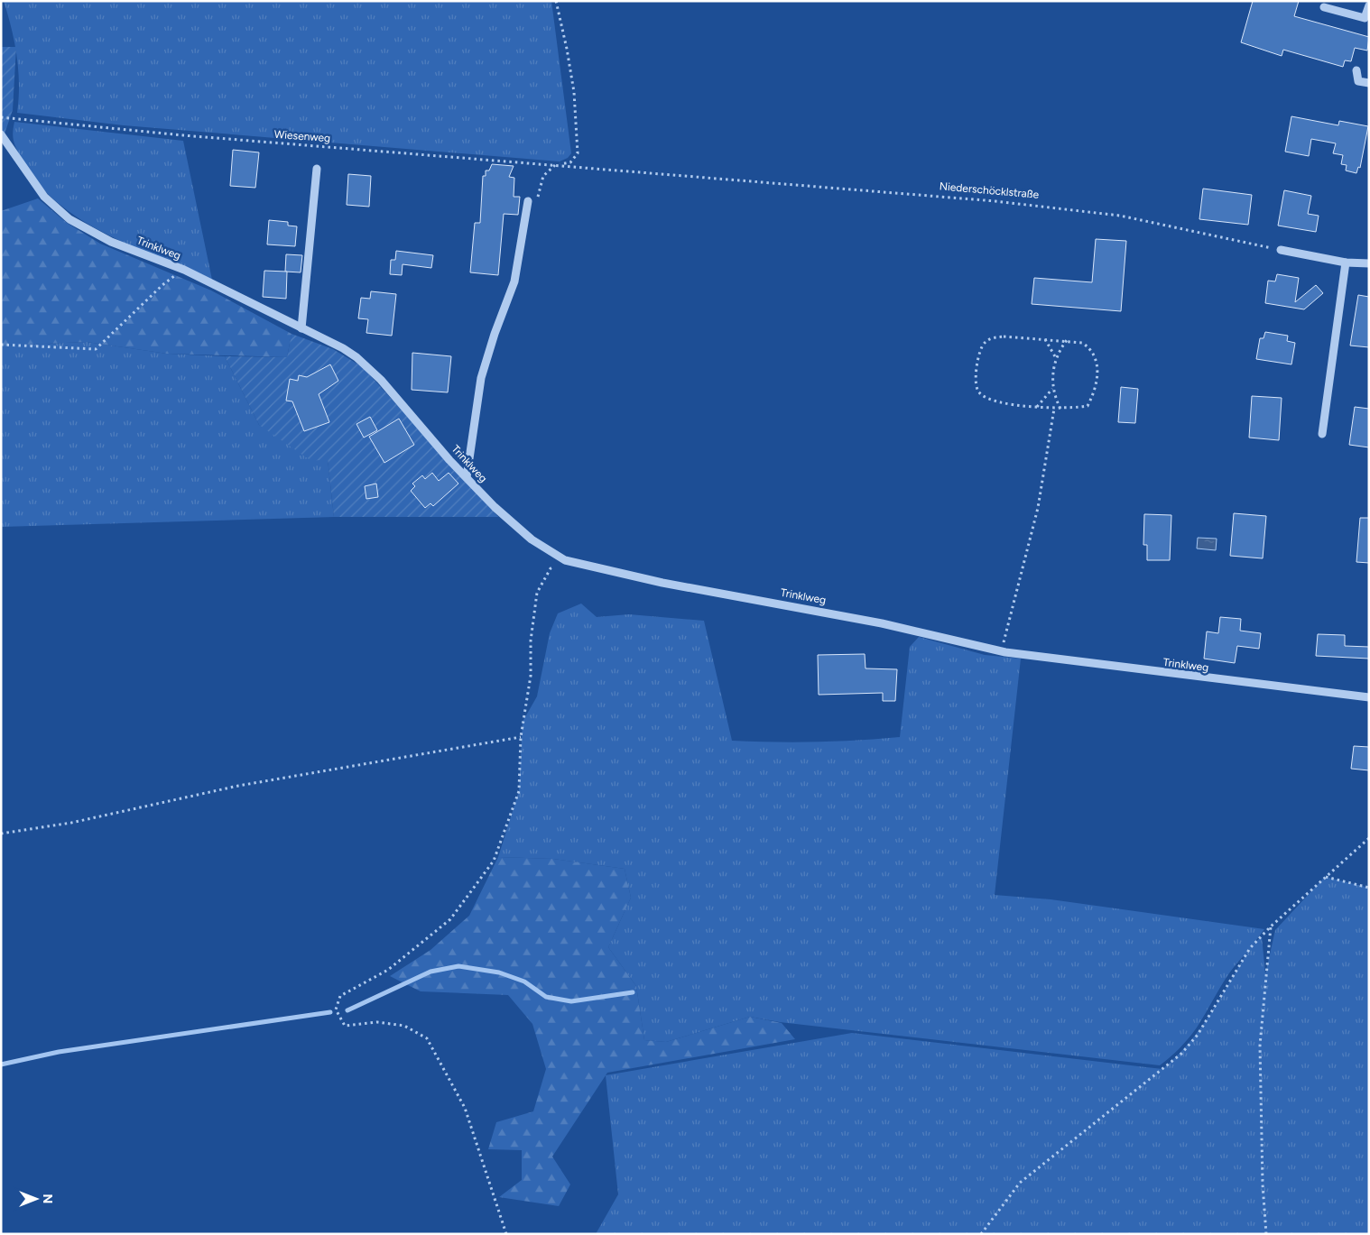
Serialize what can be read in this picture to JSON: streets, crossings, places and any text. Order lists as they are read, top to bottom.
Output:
{
  "streets": {
    "street": ["Trinklweg"],
    "path": ["Wiesenweg", "Niederschöcklstraße"]
  },
  "crossings": [
    ["Wiesenweg", "Niederschöcklstraße"]
  ],
  "north": "right"
}
